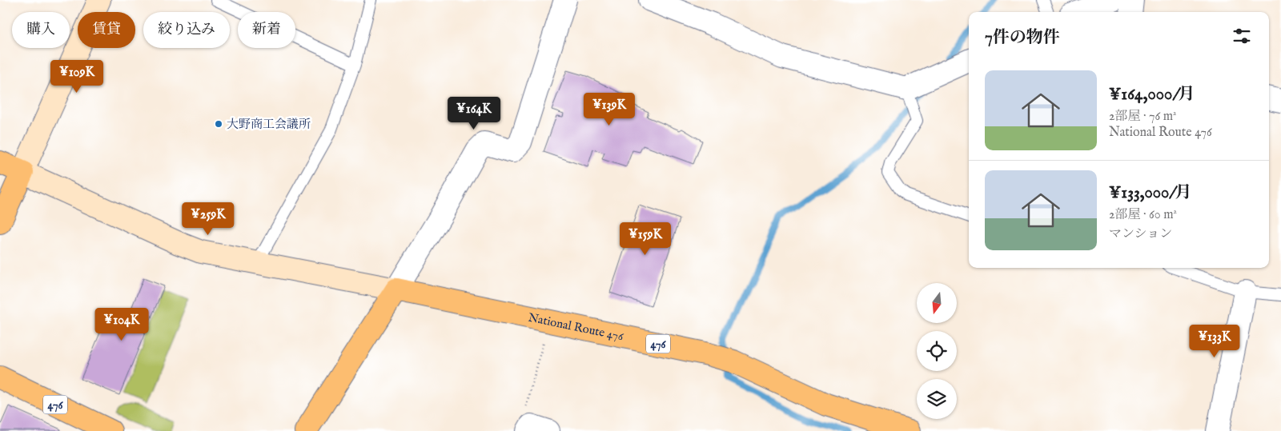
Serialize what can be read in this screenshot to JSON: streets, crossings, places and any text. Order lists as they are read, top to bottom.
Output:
{
  "streets": {
    "highway": ["National Route 476", "476"]
  },
  "places": ["大野商工会議所"],
  "north": "bottom",
  "page": {
    "chip": [
      "購入",
      "賃貸",
      "絞り込み",
      "新着"
    ],
    "heading": "7件の物件",
    "price": [
      "¥109K",
      "¥139K",
      "¥164K",
      "¥259K",
      "¥159K",
      "¥104K",
      "¥133K"
    ],
    "list": [
      {
        "name": "¥164,000/月",
        "note": "2部屋 · 76 m² · National Route 476"
      },
      {
        "name": "¥133,000/月",
        "note": "2部屋 · 60 m² · マンション"
      }
    ]
  }
}
